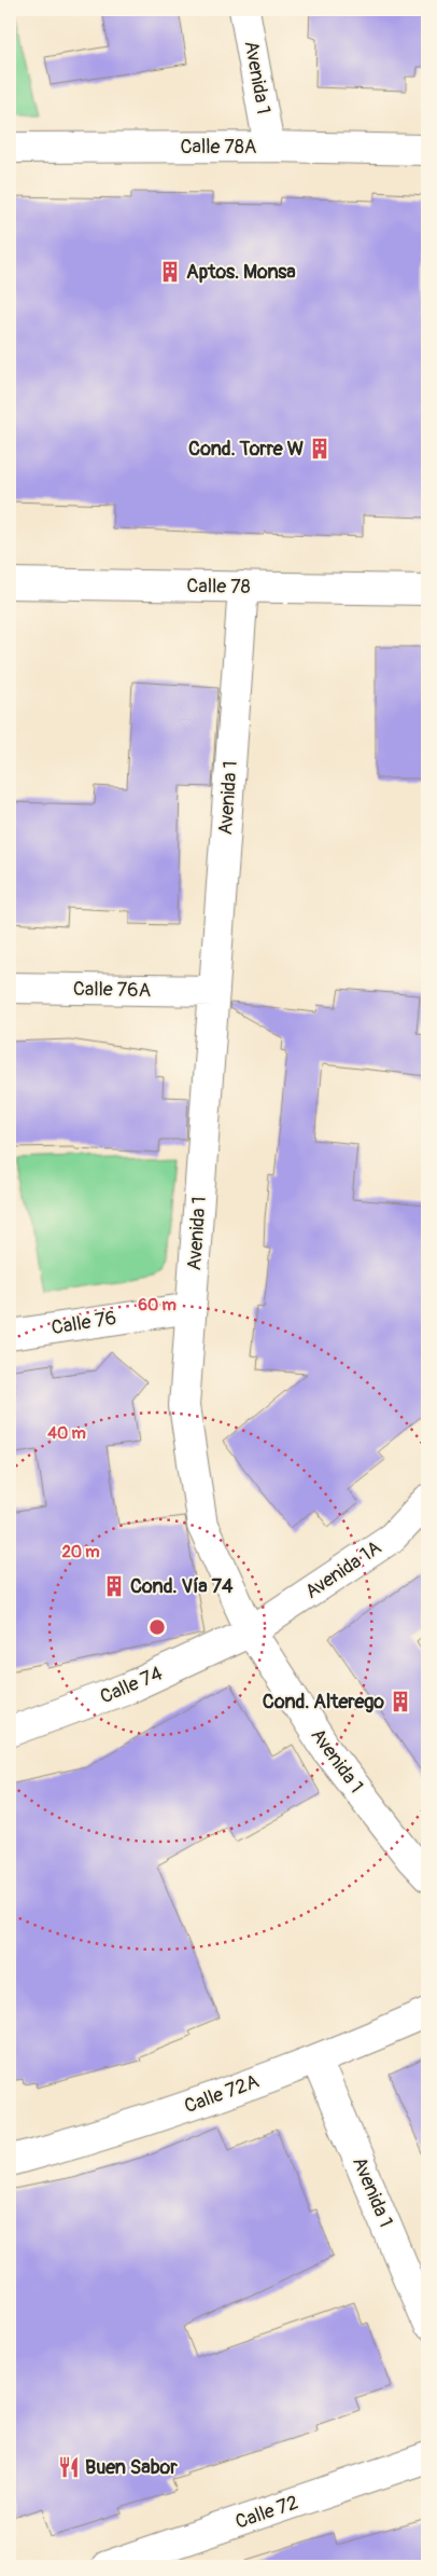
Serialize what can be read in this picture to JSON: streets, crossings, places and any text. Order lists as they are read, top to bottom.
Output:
{
  "streets": {
    "street": [
      "Avenida 1",
      "Calle 78A",
      "Calle 78",
      "Calle 76A",
      "Calle 76",
      "Avenida 1A",
      "Calle 74",
      "Calle 72A",
      "Calle 72"
    ]
  },
  "crossings": [
    ["Avenida 1", "Calle 78A"],
    ["Avenida 1", "Calle 78"],
    ["Avenida 1", "Calle 76A"],
    ["Avenida 1", "Calle 76"],
    ["Avenida 1", "Avenida 1A"],
    ["Avenida 1", "Calle 74"],
    ["Avenida 1", "Calle 72A"],
    ["Avenida 1A", "Calle 74"]
  ],
  "places": {
    "building": [
      "Aptos. Monsa",
      "Cond. Torre W",
      "Cond. Vía 74",
      "Cond. Alterego"
    ],
    "restaurant": ["Buen Sabor"]
  },
  "rings": ["60 m", "40 m", "20 m"]
}
